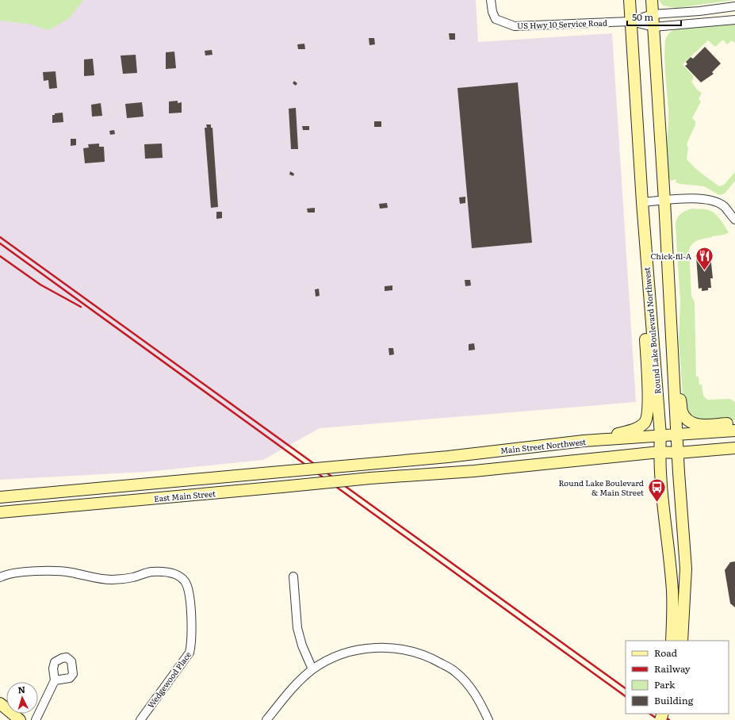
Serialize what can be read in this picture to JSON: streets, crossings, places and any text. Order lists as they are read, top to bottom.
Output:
{
  "streets": {
    "main road": ["Round Lake Boulevard Northwest", "Main Street Northwest", "East Main Street"],
    "street": ["US Hwy 10 Service Road", "Wedgewood Place"]
  },
  "crossings": [
    ["US Hwy 10 Service Road", "Round Lake Boulevard Northwest"],
    ["Round Lake Boulevard Northwest", "Main Street Northwest"],
    ["Round Lake Boulevard Northwest", "East Main Street"],
    ["Main Street Northwest", "East Main Street"]
  ],
  "places": {
    "restaurant": ["Chick-fil-A"],
    "bus stop": ["Round Lake Boulevard & Main Street"]
  },
  "legend": [
    "Road",
    "Railway",
    "Park",
    "Building"
  ],
  "scale_bar": "50 m",
  "north": "top"
}
